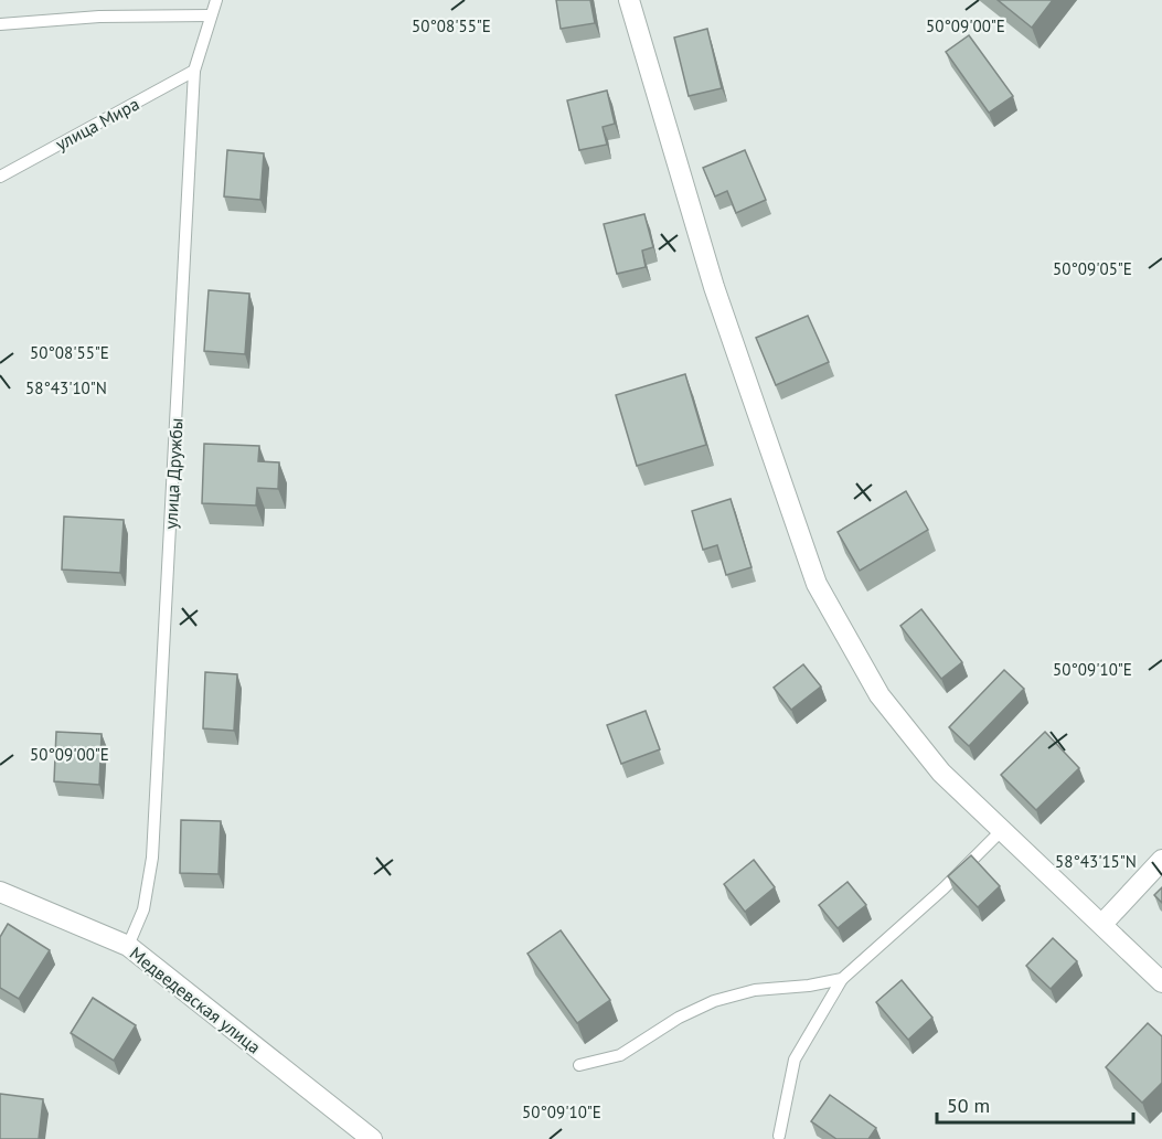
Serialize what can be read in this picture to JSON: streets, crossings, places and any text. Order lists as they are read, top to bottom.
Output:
{
  "streets": {
    "street": ["Медведевская улица"],
    "lane": ["улица Мира", "улица Дружбы"]
  },
  "crossings": [
    ["улица Мира", "улица Дружбы"],
    ["улица Дружбы", "Медведевская улица"]
  ],
  "scale_bar": "50 m",
  "coordinates": [
    "50°08'55\"E",
    "50°09'00\"E",
    "50°09'05\"E",
    "58°43'10\"N",
    "50°09'10\"E",
    "58°43'15\"N"
  ]
}
